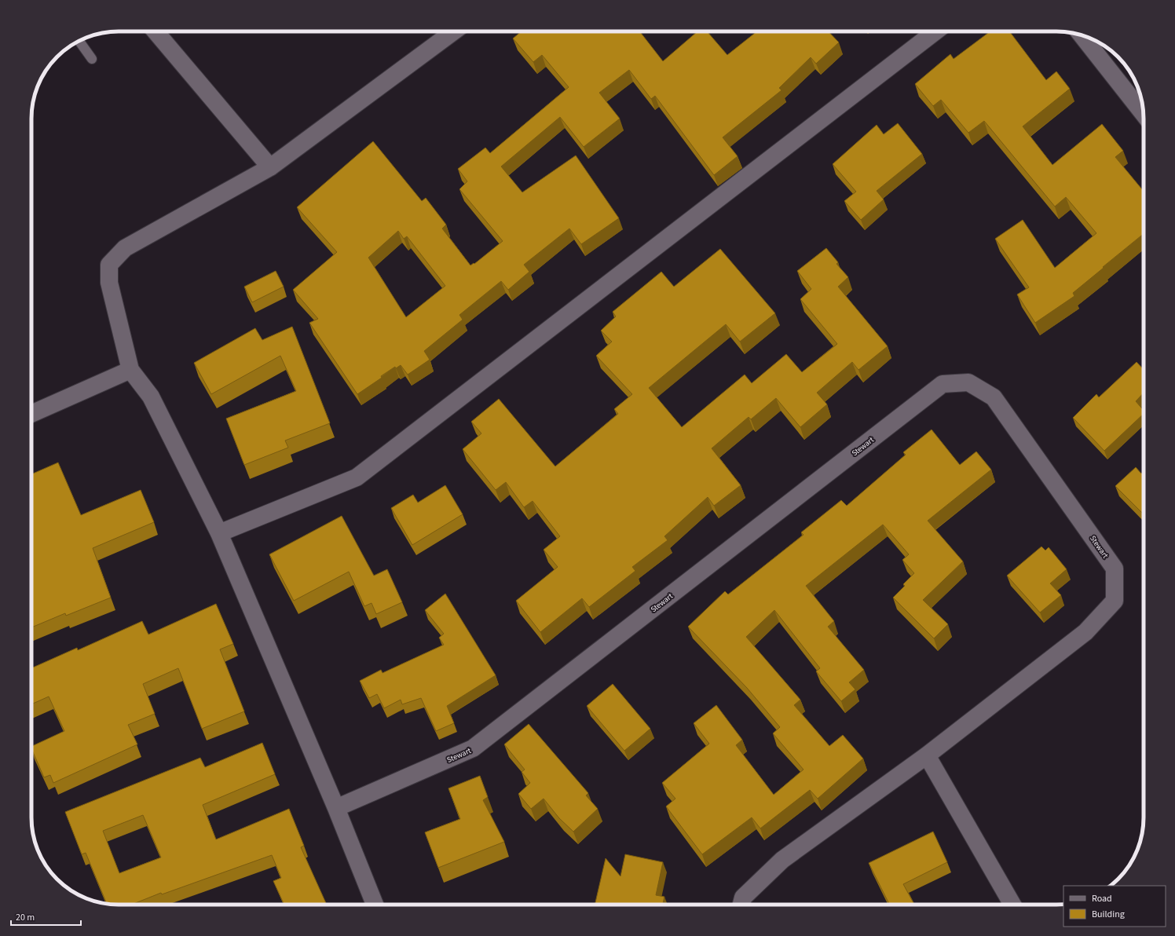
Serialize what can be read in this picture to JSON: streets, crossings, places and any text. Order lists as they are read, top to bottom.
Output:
{
  "streets": {
    "street": ["Stewart"]
  },
  "legend": ["Road", "Building"],
  "scale_bar": "20 m"
}
